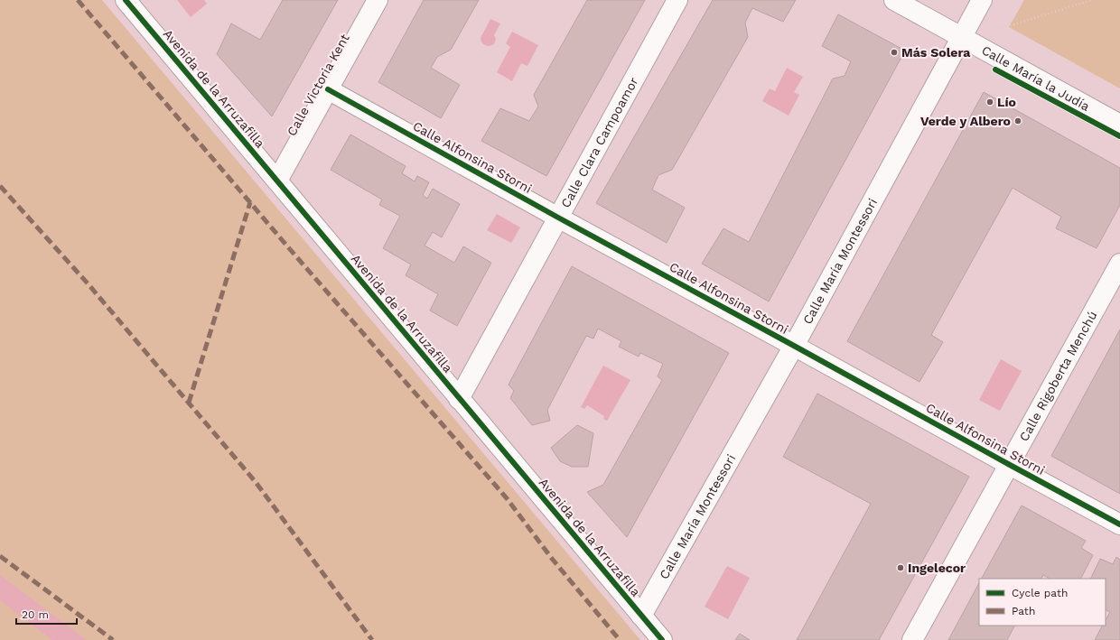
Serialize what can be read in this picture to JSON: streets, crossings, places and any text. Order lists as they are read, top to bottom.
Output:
{
  "streets": {
    "street": [
      "Calle María la Judía",
      "Calle Victoria Kent",
      "Avenida de la Arruzafilla",
      "Calle Clara Campoamor",
      "Calle Alfonsina Storni",
      "Calle María Montessori",
      "Calle Rigoberta Menchú"
    ]
  },
  "crossings": [
    ["Calle María la Judía", "Calle María Montessori"],
    ["Calle Victoria Kent", "Avenida de la Arruzafilla"],
    ["Calle Victoria Kent", "Calle Alfonsina Storni"],
    ["Avenida de la Arruzafilla", "Calle Clara Campoamor"],
    ["Avenida de la Arruzafilla", "Calle María Montessori"],
    ["Calle Clara Campoamor", "Calle Alfonsina Storni"],
    ["Calle Alfonsina Storni", "Calle María Montessori"],
    ["Calle Alfonsina Storni", "Calle Rigoberta Menchú"]
  ],
  "places": [
    "Más Solera",
    "Lío",
    "Verde y Albero",
    "Ingelecor"
  ],
  "legend": ["Cycle path", "Path"],
  "scale_bar": "20 m"
}
